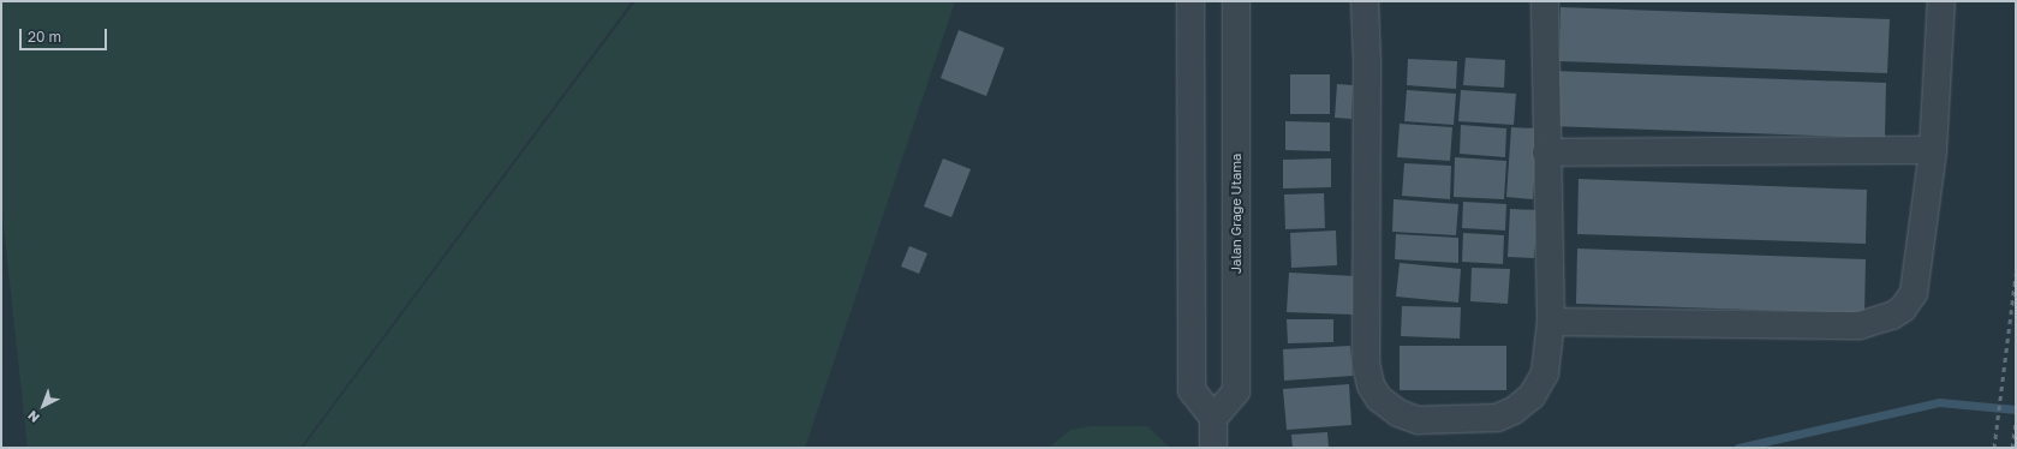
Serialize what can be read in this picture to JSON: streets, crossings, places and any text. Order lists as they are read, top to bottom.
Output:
{
  "streets": {
    "street": ["Jalan Grage Utama"]
  },
  "scale_bar": "20 m",
  "north": "bottom left"
}
